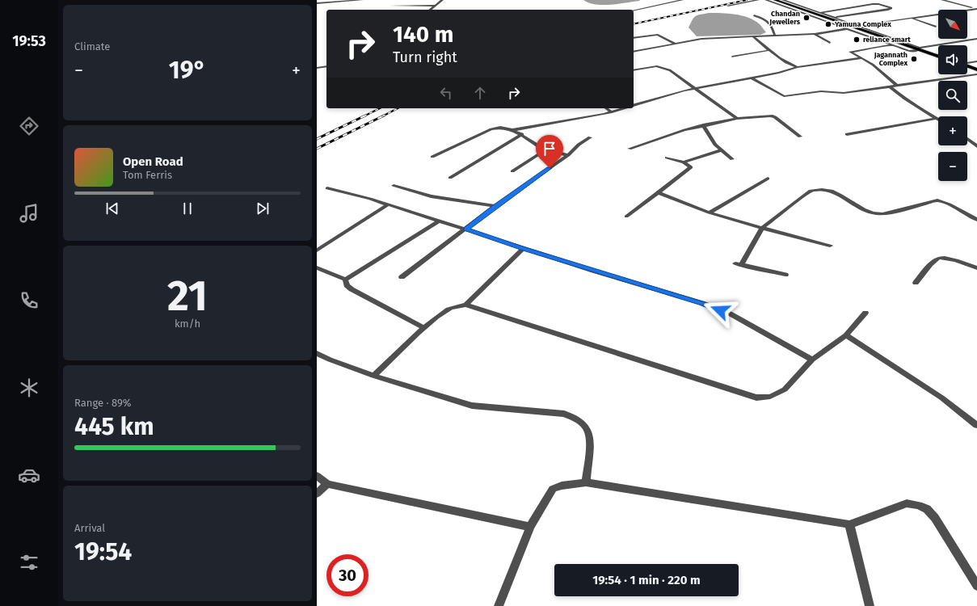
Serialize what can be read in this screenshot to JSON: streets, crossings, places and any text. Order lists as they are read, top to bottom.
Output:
{
  "places": [
    "Chandan Jewellers",
    "Yamuna Complex",
    "reliance smart",
    "Jagannath Complex"
  ],
  "north": "bottom right",
  "page": {
    "tabs": "19:53",
    "tile": [
      "Climate",
      ["21", "km/h"],
      ["Range · 89%", "445 km"],
      ["Arrival", "19:54"]
    ],
    "map_buttons": ["+", "−"],
    "turn": ["140 m", "Turn right"],
    "heat": ["−", "19°", "+"],
    "song": ["Open Road", "Tom Ferris"],
    "limit": "30",
    "trip": "19:54 · 1 min · 220 m"
  }
}
